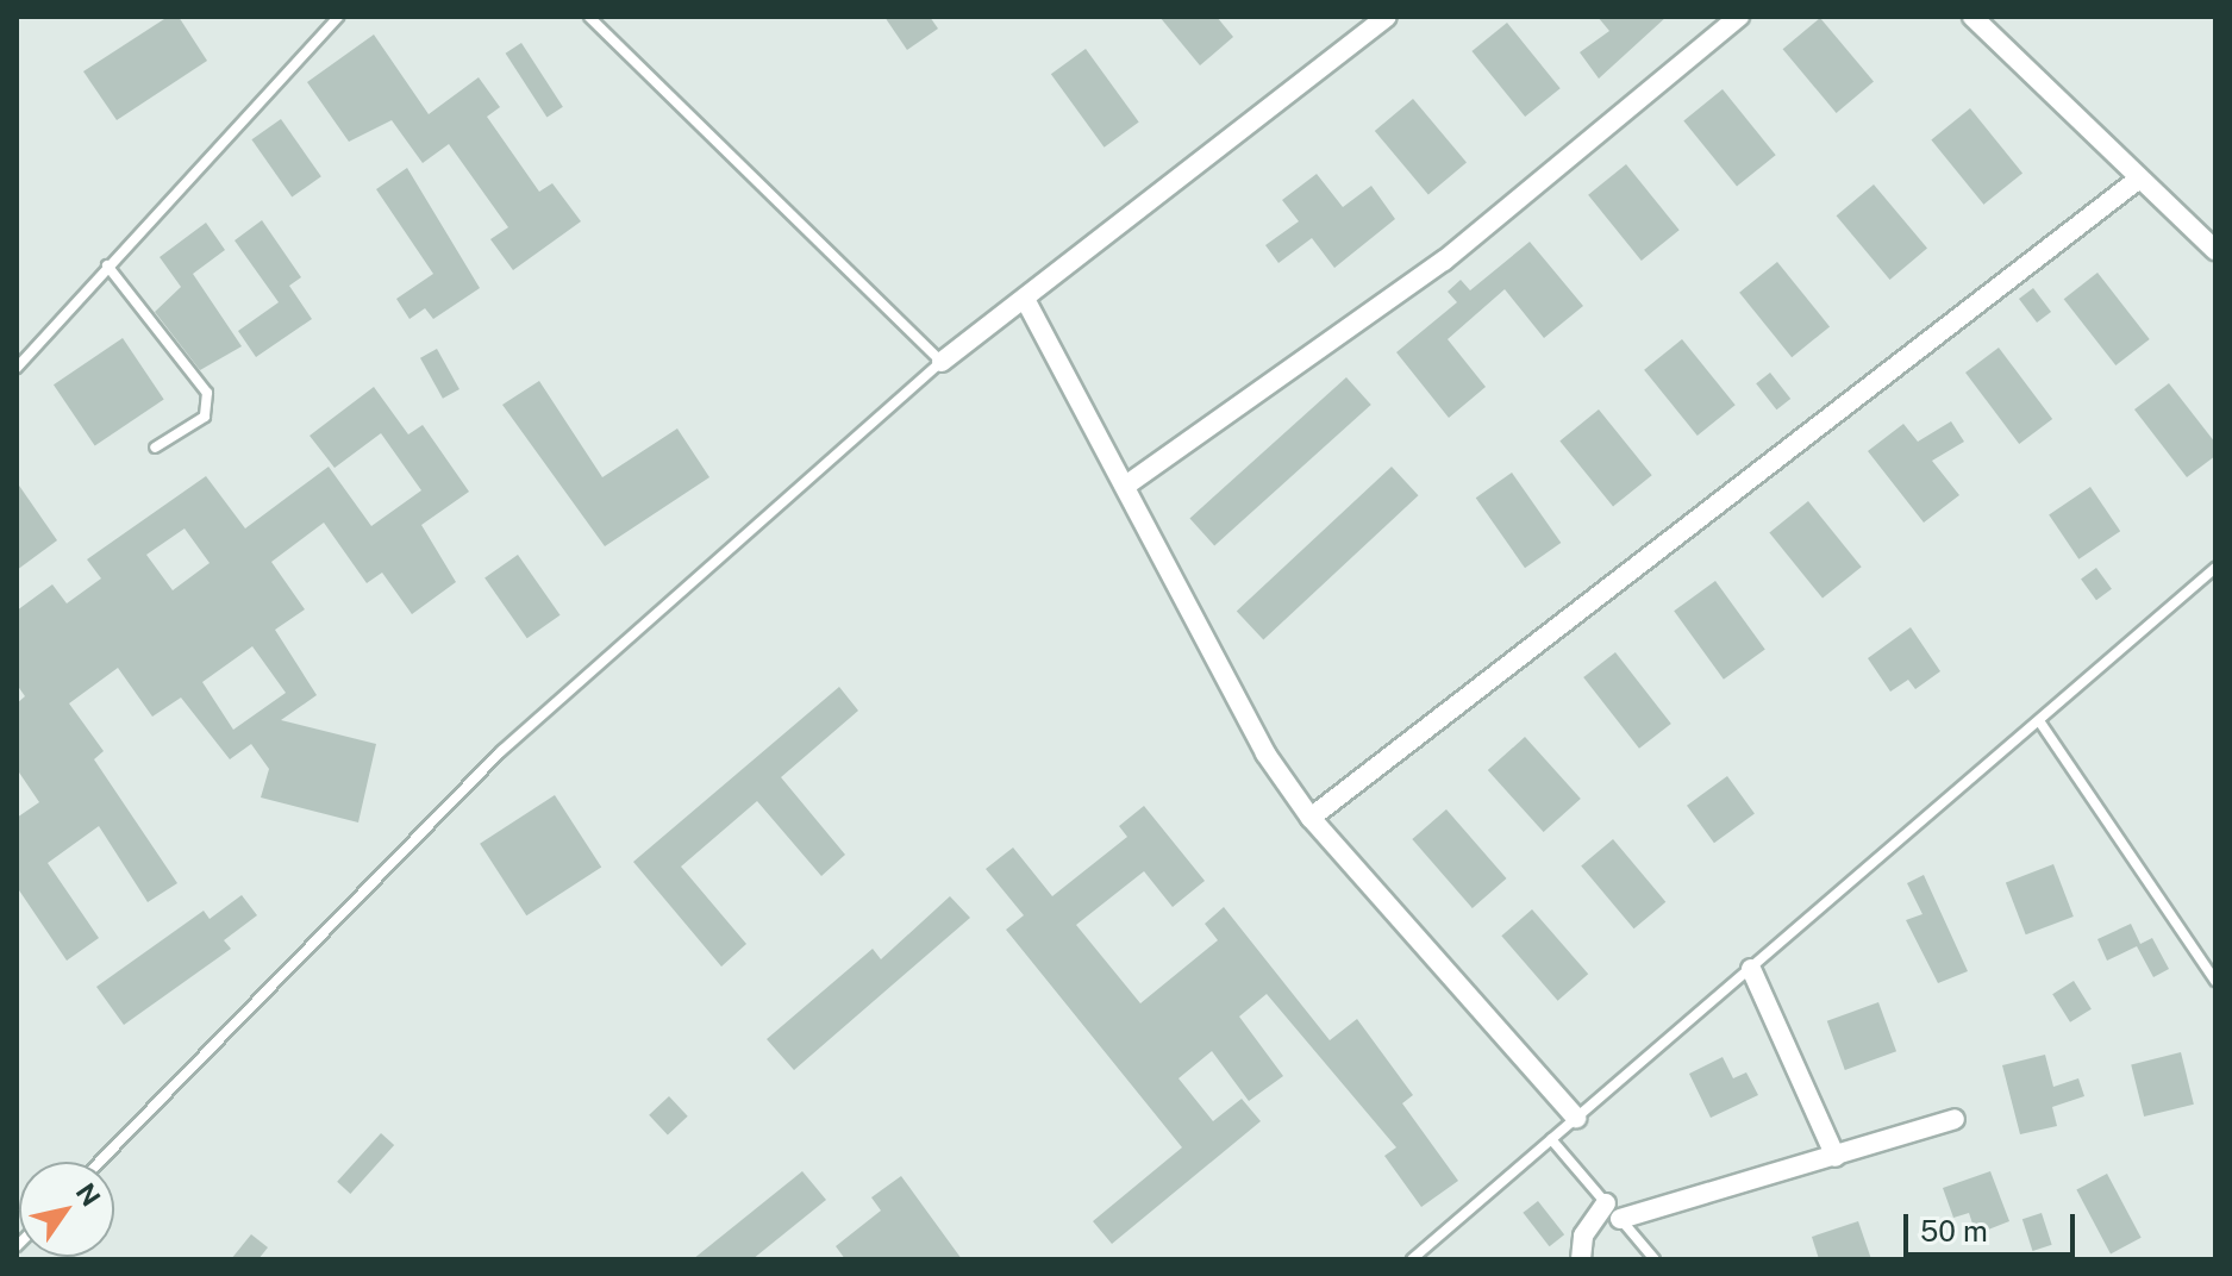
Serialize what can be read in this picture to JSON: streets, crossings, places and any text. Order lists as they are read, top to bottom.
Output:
{
  "scale_bar": "50 m",
  "north": "top right"
}
